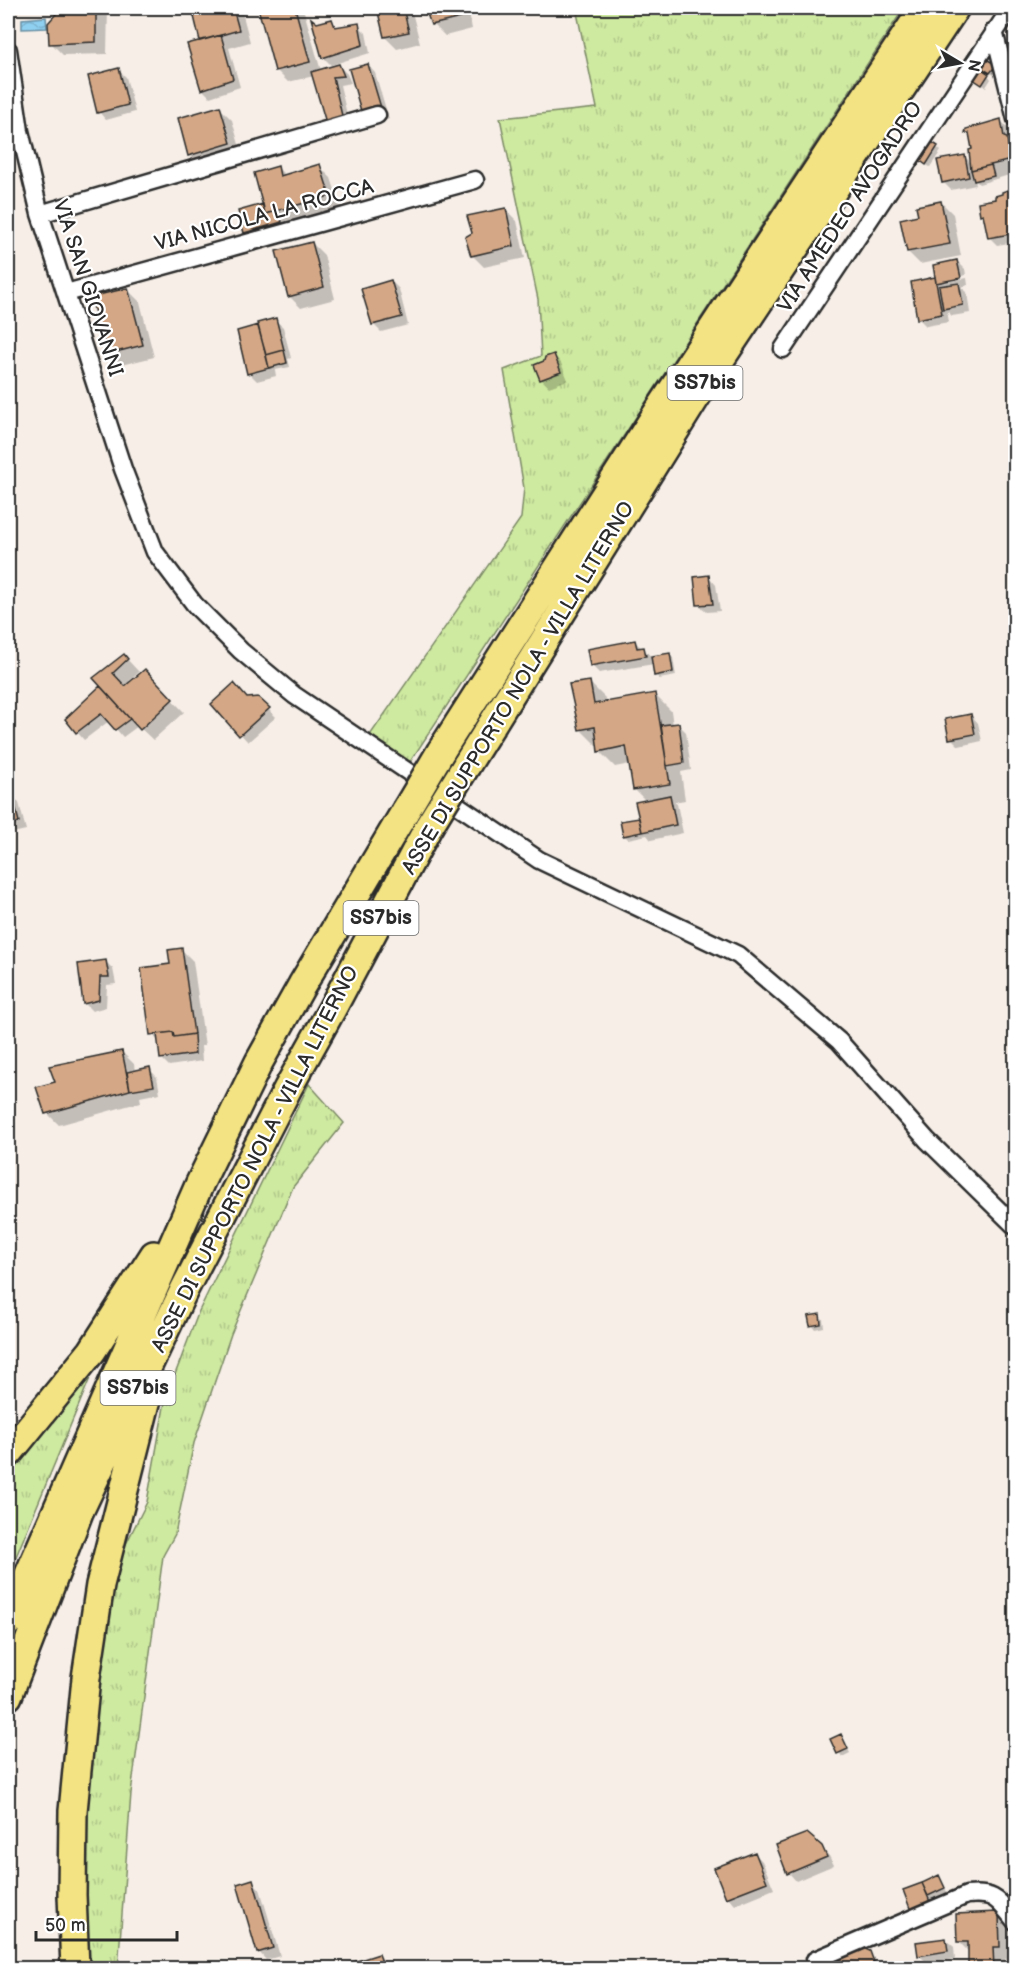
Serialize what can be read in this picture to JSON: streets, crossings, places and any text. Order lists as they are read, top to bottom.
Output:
{
  "streets": {
    "highway": ["SS7bis", "ASSE DI SUPPORTO NOLA - VILLA LITERNO"],
    "street": ["VIA AMEDEO AVOGADRO", "VIA NICOLA LA ROCCA", "VIA SAN GIOVANNI"]
  },
  "crossings": [
    ["VIA NICOLA LA ROCCA", "VIA SAN GIOVANNI"]
  ],
  "scale_bar": "50 m",
  "north": "right"
}
